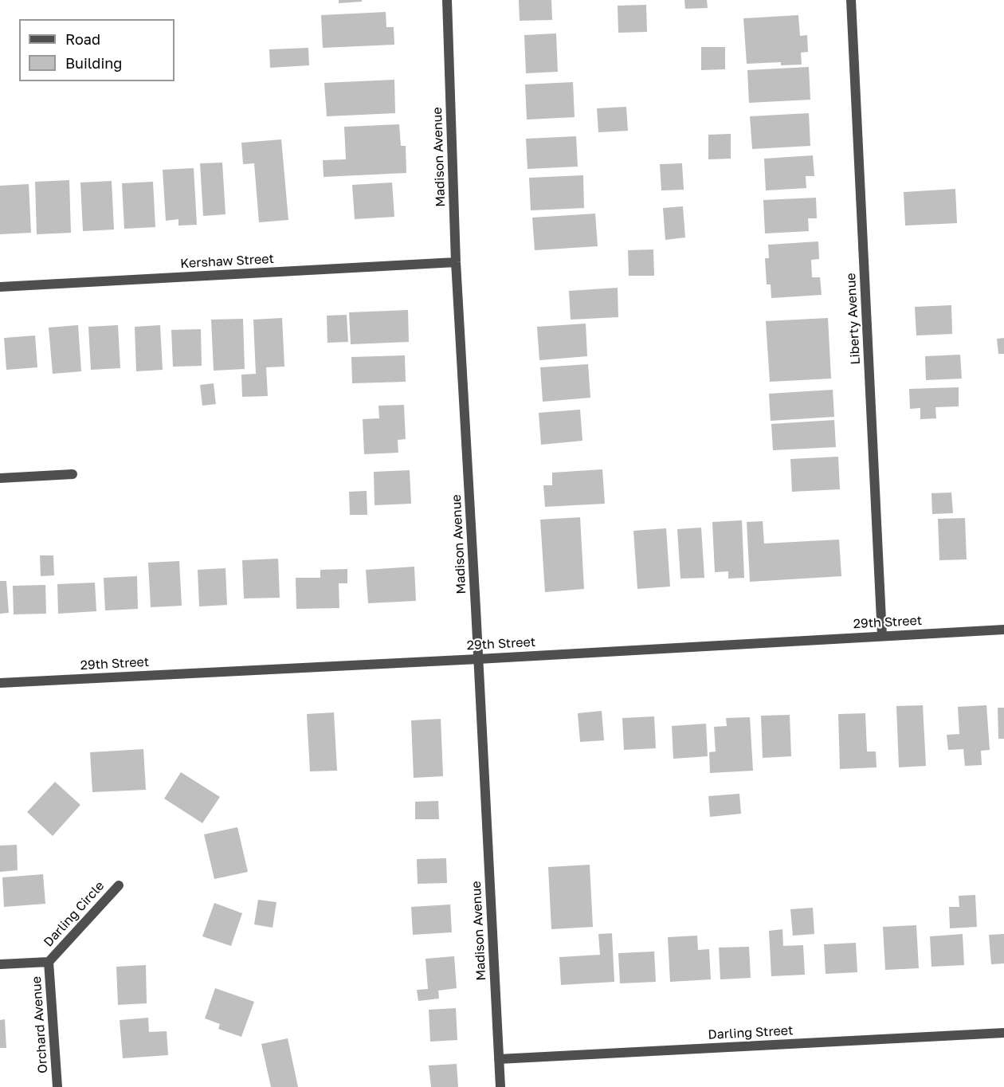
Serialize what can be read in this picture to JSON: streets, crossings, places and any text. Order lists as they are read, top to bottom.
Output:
{
  "streets": {
    "street": [
      "Madison Avenue",
      "Kershaw Street",
      "Liberty Avenue",
      "29th Street",
      "Darling Circle",
      "Orchard Avenue",
      "Darling Street"
    ]
  },
  "crossings": [
    ["Madison Avenue", "Kershaw Street"],
    ["Madison Avenue", "29th Street"],
    ["Madison Avenue", "Darling Street"],
    ["Liberty Avenue", "29th Street"],
    ["Darling Circle", "Orchard Avenue"]
  ],
  "legend": ["Road", "Building"]
}
